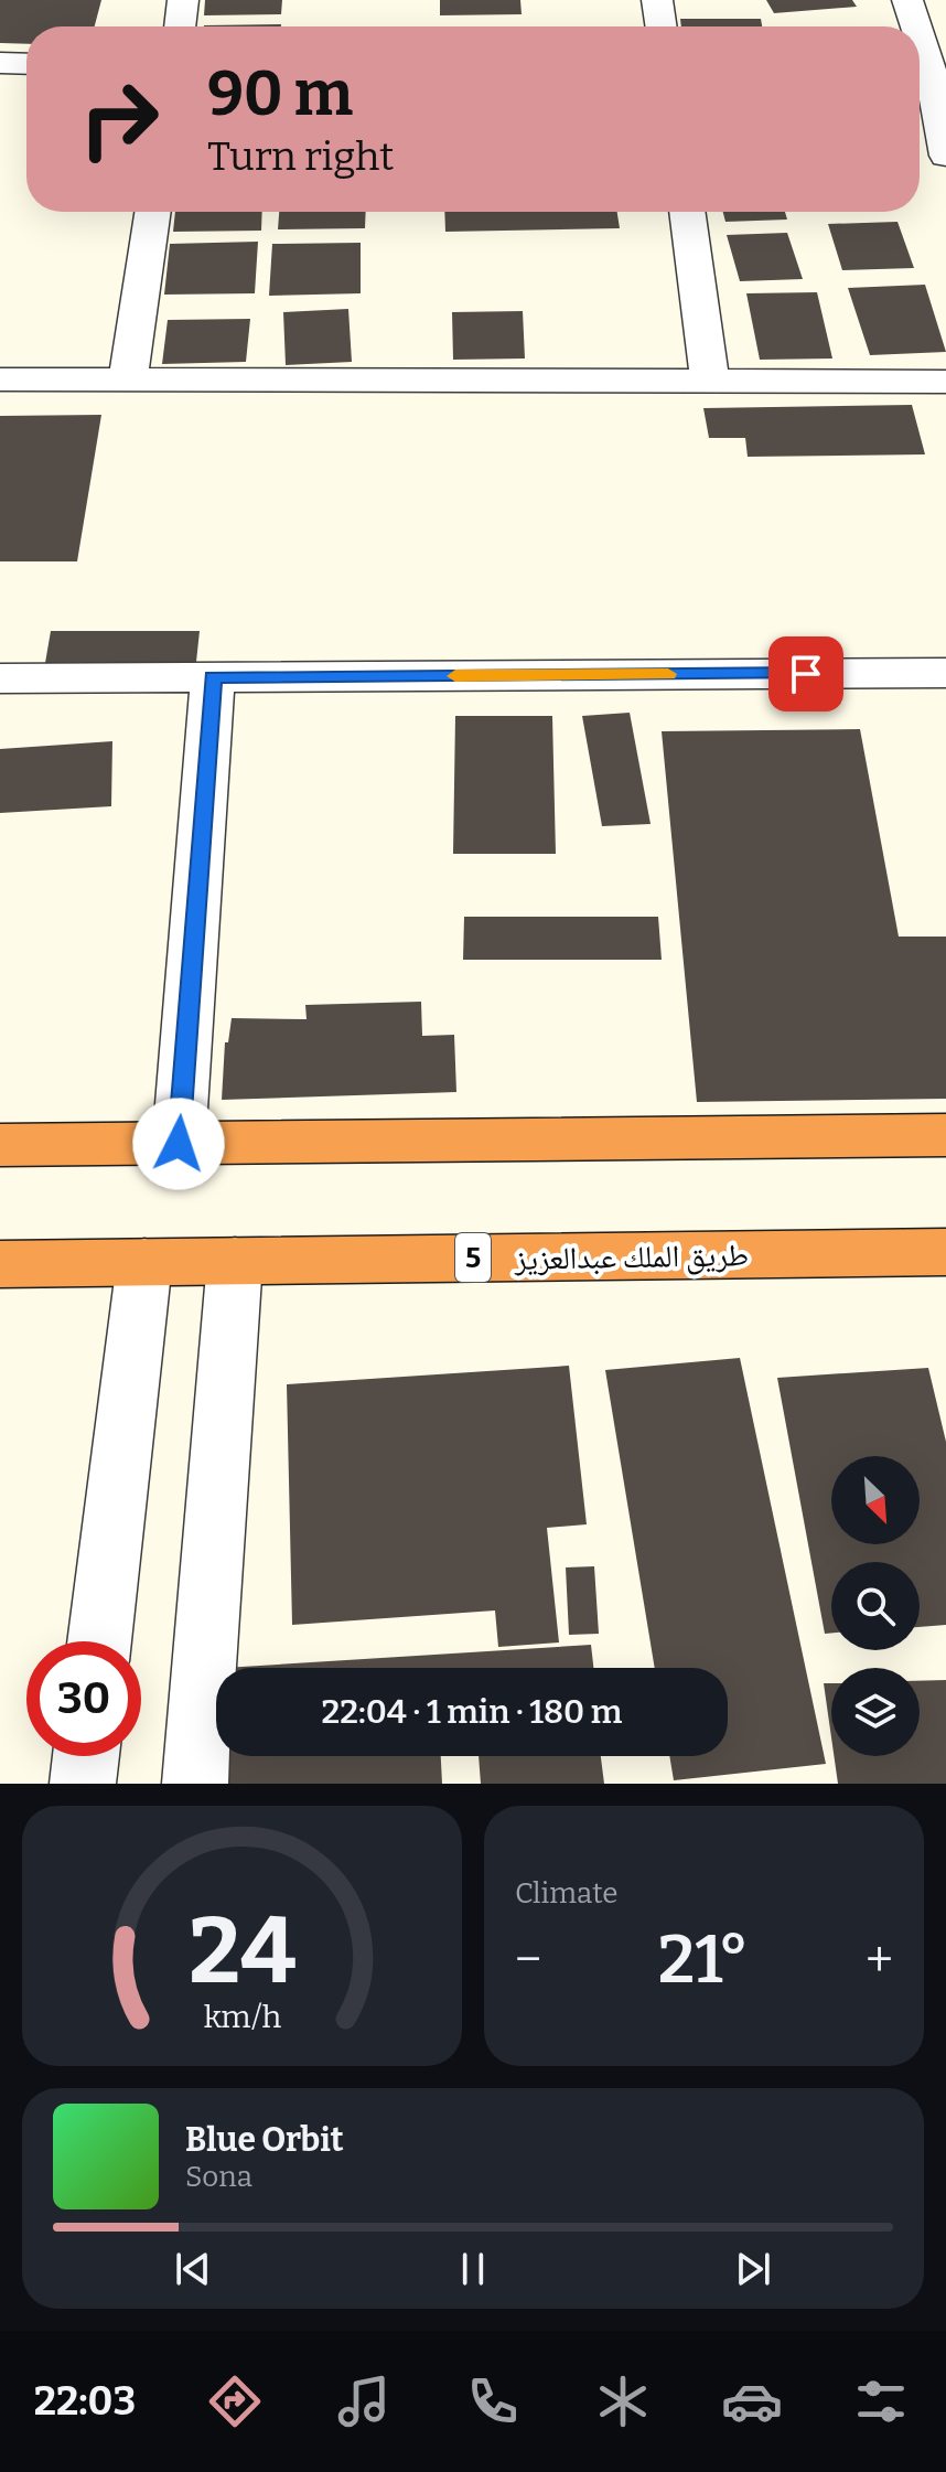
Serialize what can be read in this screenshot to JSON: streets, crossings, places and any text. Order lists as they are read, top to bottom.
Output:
{
  "streets": {
    "highway": ["طريق الملك عبدالعزيز", "5"]
  },
  "north": "bottom right",
  "page": {
    "turn": ["90 m", "Turn right"],
    "limit": "30",
    "trip": "22:04 · 1 min · 180 m",
    "tile": "Climate",
    "heat": ["−", "21°", "+"],
    "song": ["Blue Orbit", "Sona"],
    "tabs": "22:03",
    "gauge": ["24", "km/h"]
  }
}
